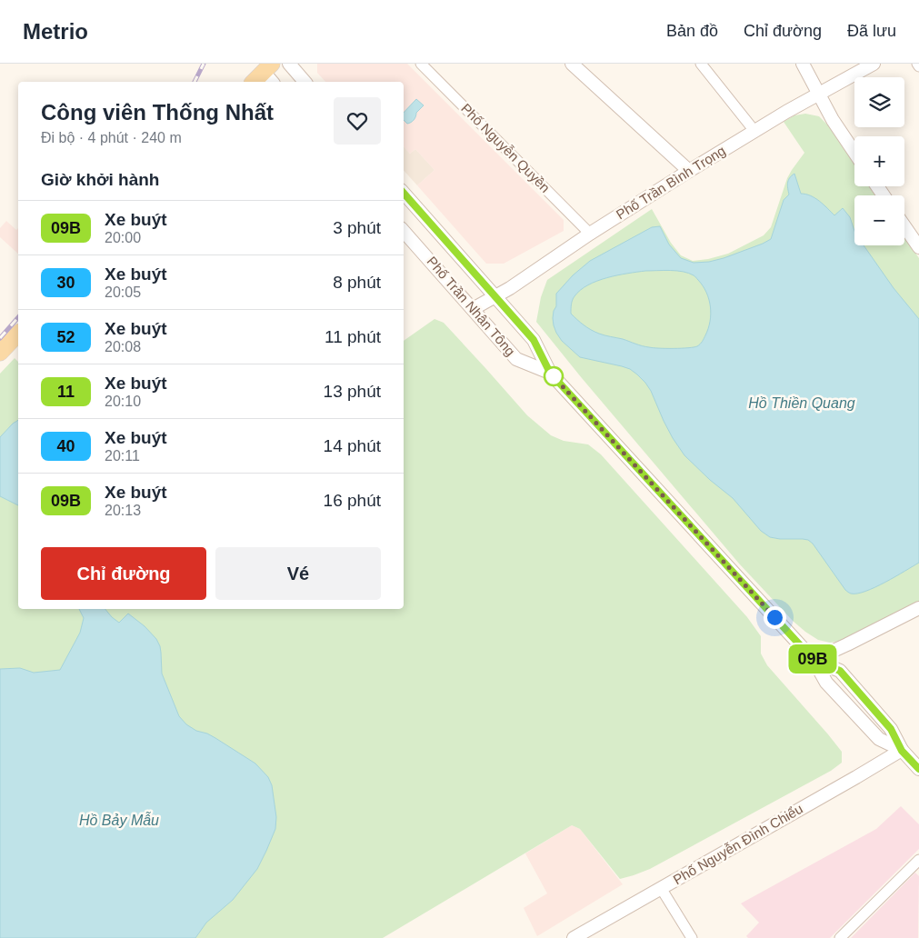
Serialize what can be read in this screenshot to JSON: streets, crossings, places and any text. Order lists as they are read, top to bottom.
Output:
{
  "streets": {
    "street": [
      "Phố Nguyễn Quyền",
      "Phố Trần Bình Trọng",
      "Phố Trần Nhân Tông",
      "Phố Nguyễn Đình Chiểu"
    ]
  },
  "crossings": [
    ["Phố Nguyễn Quyền", "Phố Trần Bình Trọng"],
    ["Phố Trần Bình Trọng", "Phố Trần Nhân Tông"],
    ["Phố Trần Nhân Tông", "Phố Nguyễn Đình Chiểu"]
  ],
  "water": ["Hồ Thiền Quang", "Hồ Bảy Mẫu"],
  "lines": ["bus line 09B"],
  "page": {
    "header": "Metrio",
    "nav": ["Bản đồ", "Chỉ đường", "Đã lưu"],
    "on_map": "09B",
    "map_buttons": ["+", "−"],
    "heading": [
      ["Công viên Thống Nhất", "Đi bộ · 4 phút · 240 m"],
      "Giờ khởi hành"
    ],
    "list": [
      {
        "mark": "09B",
        "name": "Xe buýt",
        "note": "20:00",
        "value": "3 phút"
      },
      {
        "mark": "30",
        "name": "Xe buýt",
        "note": "20:05",
        "value": "8 phút"
      },
      {
        "mark": "52",
        "name": "Xe buýt",
        "note": "20:08",
        "value": "11 phút"
      },
      {
        "mark": "11",
        "name": "Xe buýt",
        "note": "20:10",
        "value": "13 phút"
      },
      {
        "mark": "40",
        "name": "Xe buýt",
        "note": "20:11",
        "value": "14 phút"
      },
      {
        "mark": "09B",
        "name": "Xe buýt",
        "note": "20:13",
        "value": "16 phút"
      }
    ],
    "buttons": ["Chỉ đường", "Vé"]
  }
}
